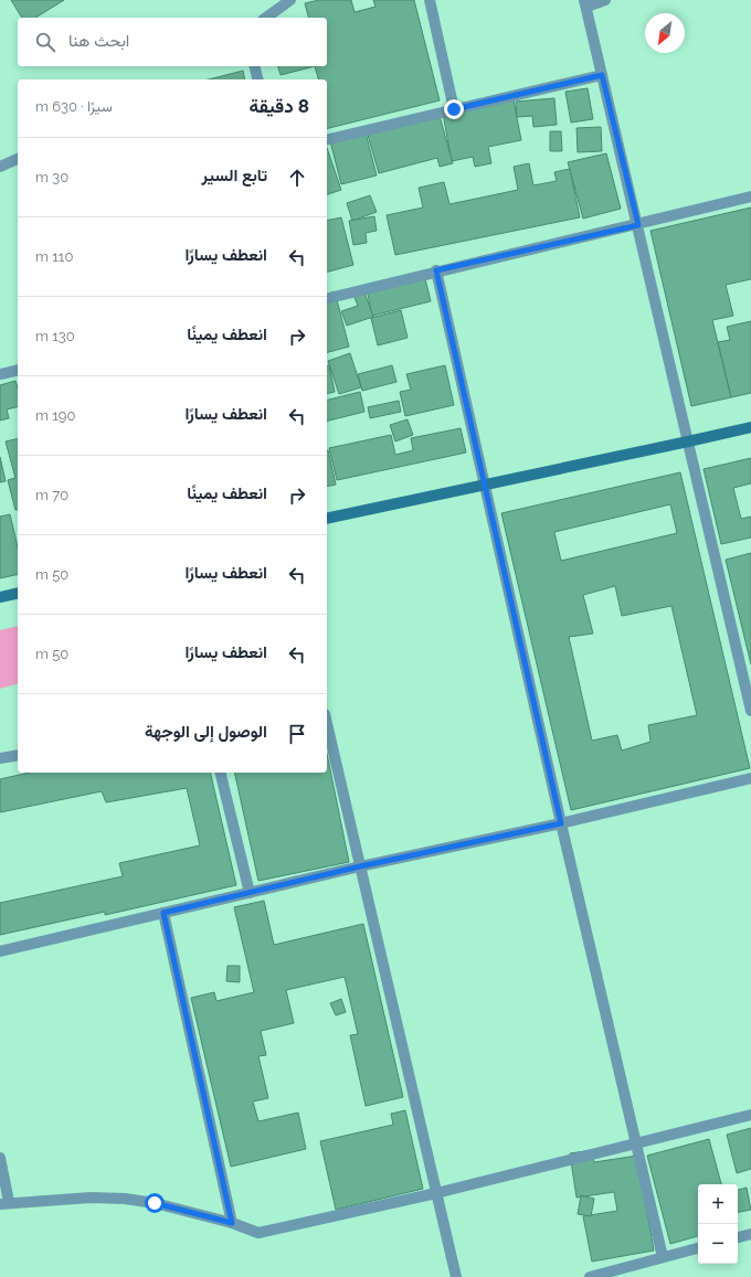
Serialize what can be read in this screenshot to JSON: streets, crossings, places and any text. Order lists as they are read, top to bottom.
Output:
{
  "north": "bottom left",
  "page": {
    "search": "ابحث هنا",
    "heading": ["8 دقيقة", "سيرًا · 630 m"],
    "list": [
      ["تابع السير", "30 m"],
      ["انعطف يسارًا", "110 m"],
      ["انعطف يمينًا", "130 m"],
      ["انعطف يسارًا", "190 m"],
      ["انعطف يمينًا", "70 m"],
      ["انعطف يسارًا", "50 m"],
      ["انعطف يسارًا", "50 m"],
      "الوصول إلى الوجهة"
    ],
    "map_buttons": ["+", "−"]
  }
}
